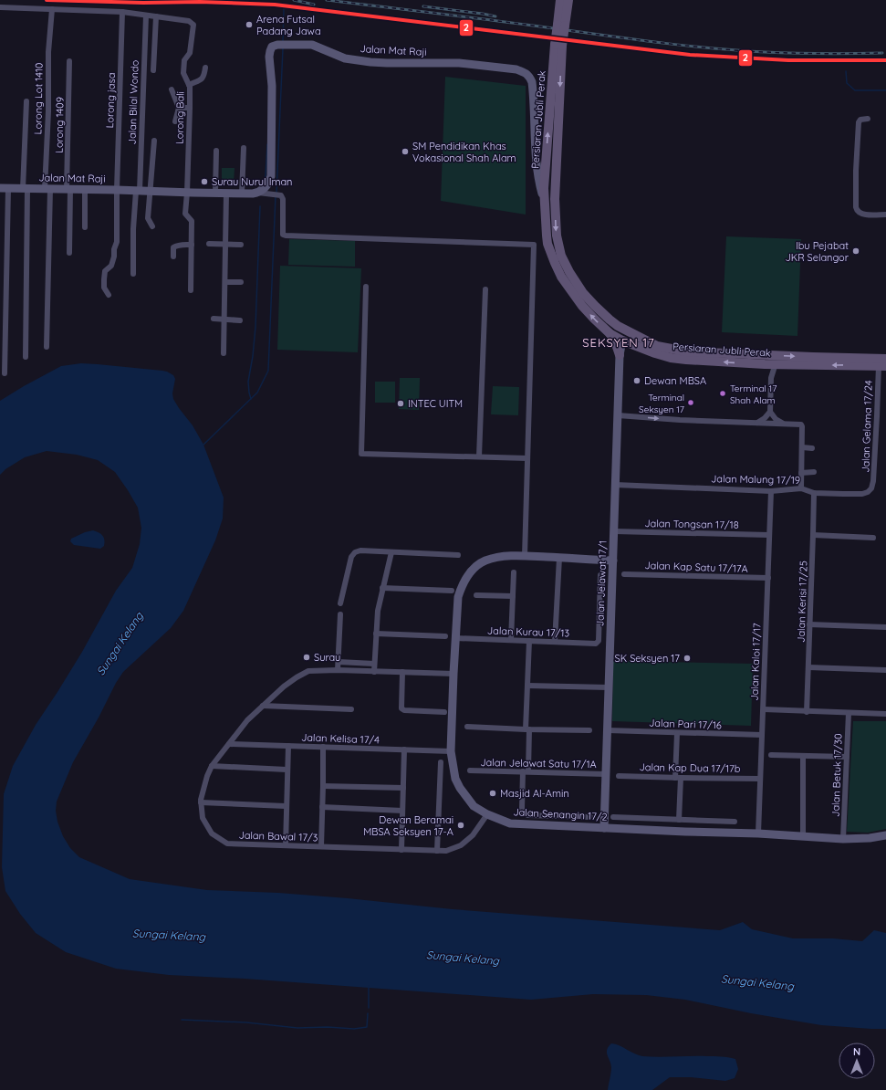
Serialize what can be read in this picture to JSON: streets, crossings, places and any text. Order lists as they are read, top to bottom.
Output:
{
  "streets": {
    "main road": ["Persiaran Jubli Perak"],
    "street": [
      "Jalan Mat Raji",
      "Lorong Lot 1410",
      "Lorong jasa",
      "Jalan Bilal Wondo",
      "Lorong Bali",
      "Lorong 1409",
      "Jalan Gelama 17/24",
      "Jalan Malung 17/19",
      "Jalan Tongsan 17/18",
      "Jalan Kap Satu 17/17A",
      "Jalan Jelawat 17/1",
      "Jalan Kerisi 17/25",
      "Jalan Kurau 17/13",
      "Jalan Kaloi 17/17",
      "Jalan Pari 17/16",
      "Jalan Kelisa 17/4",
      "Jalan Jelawat Satu 17/1A",
      "Jalan Kap Dua 17/17b",
      "Jalan Betuk 17/30",
      "Jalan Senangin 17/2",
      "Jalan Bawal 17/3"
    ]
  },
  "crossings": [
    ["Jalan Mat Raji", "Lorong Lot 1410"],
    ["Jalan Mat Raji", "Lorong jasa"],
    ["Jalan Mat Raji", "Jalan Bilal Wondo"],
    ["Jalan Mat Raji", "Lorong Bali"],
    ["Jalan Mat Raji", "Persiaran Jubli Perak"],
    ["Jalan Mat Raji", "Lorong 1409"],
    ["Persiaran Jubli Perak", "Jalan Gelama 17/24"],
    ["Persiaran Jubli Perak", "Jalan Jelawat 17/1"],
    ["Jalan Gelama 17/24", "Jalan Malung 17/19"],
    ["Jalan Malung 17/19", "Jalan Jelawat 17/1"],
    ["Jalan Malung 17/19", "Jalan Kerisi 17/25"],
    ["Jalan Malung 17/19", "Jalan Kaloi 17/17"],
    ["Jalan Tongsan 17/18", "Jalan Jelawat 17/1"],
    ["Jalan Tongsan 17/18", "Jalan Kaloi 17/17"],
    ["Jalan Kap Satu 17/17A", "Jalan Kaloi 17/17"],
    ["Jalan Jelawat 17/1", "Jalan Pari 17/16"],
    ["Jalan Jelawat 17/1", "Jalan Jelawat Satu 17/1A"],
    ["Jalan Jelawat 17/1", "Jalan Senangin 17/2"],
    ["Jalan Kurau 17/13", "Jalan Senangin 17/2"],
    ["Jalan Kaloi 17/17", "Jalan Pari 17/16"],
    ["Jalan Kaloi 17/17", "Jalan Kap Dua 17/17b"],
    ["Jalan Kaloi 17/17", "Jalan Senangin 17/2"],
    ["Jalan Kelisa 17/4", "Jalan Senangin 17/2"],
    ["Jalan Kelisa 17/4", "Jalan Bawal 17/3"],
    ["Jalan Betuk 17/30", "Jalan Senangin 17/2"],
    ["Jalan Senangin 17/2", "Jalan Bawal 17/3"]
  ],
  "districts": ["SEKSYEN 17"],
  "water": ["Sungai Kelang"],
  "places": [
    "Arena Futsal Padang Jawa",
    "SM Pendidikan Khas Vokasional Shah Alam",
    "Surau Nurul Iman",
    "Ibu Pejabat JKR Selangor",
    "Dewan MBSA",
    "Terminal 17 Shah Alam",
    "Terminal Seksyen 17",
    "INTEC UITM",
    "Surau",
    "SK Seksyen 17",
    "Masjid Al-Amin",
    "Dewan Beramai MBSA Seksyen 17-A"
  ],
  "lines": ["transit line 2"],
  "north": "top"
}
